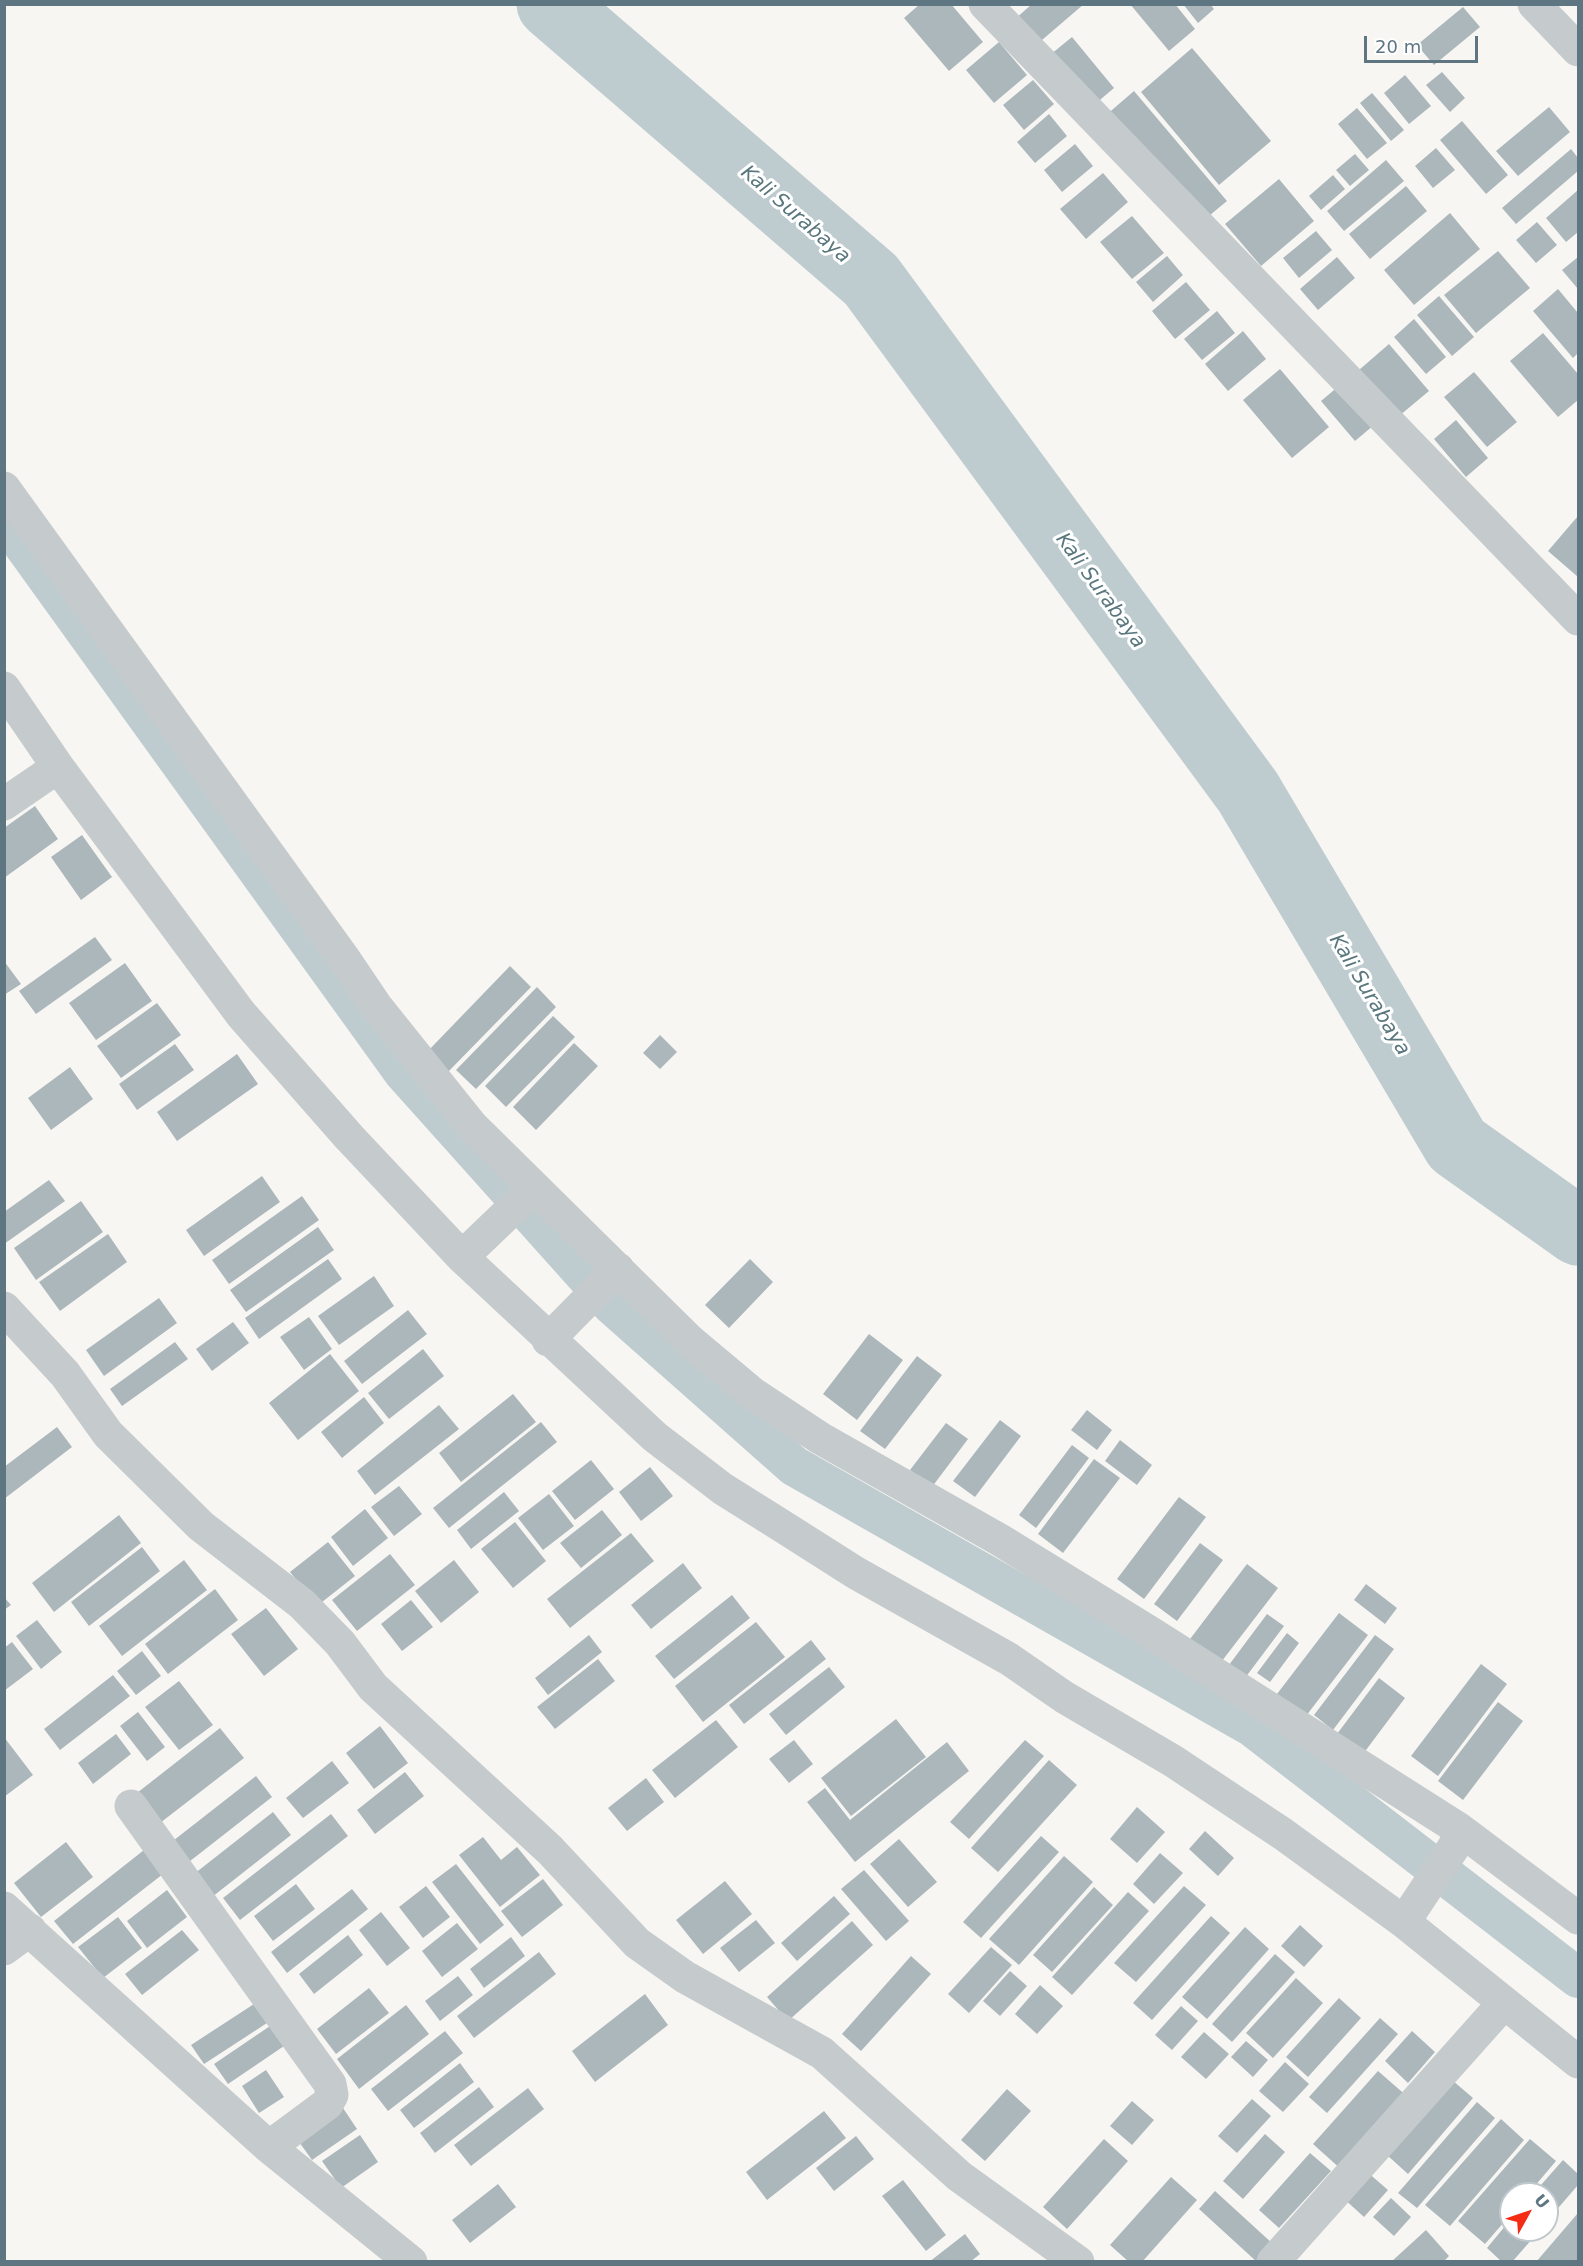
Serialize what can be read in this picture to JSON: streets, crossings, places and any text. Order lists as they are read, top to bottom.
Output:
{
  "water": ["Kali Surabaya"],
  "scale_bar": "20 m",
  "north": "top right"
}
